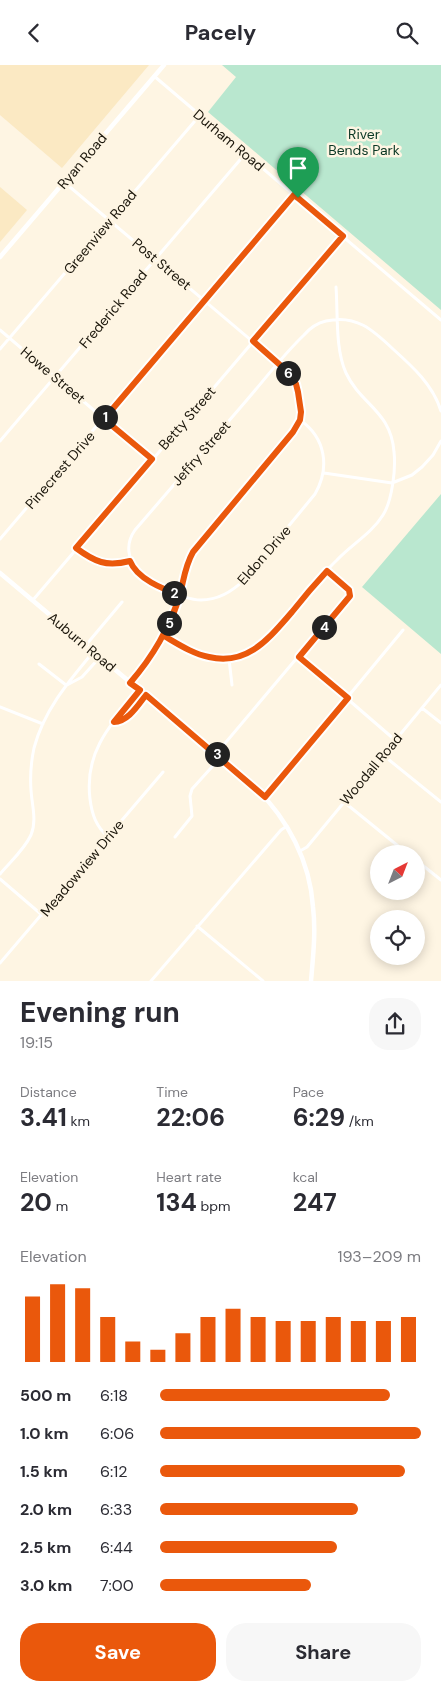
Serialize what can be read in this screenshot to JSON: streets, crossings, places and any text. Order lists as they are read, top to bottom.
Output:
{
  "streets": {
    "main road": ["Ryan Road", "Auburn Road"],
    "street": [
      "Durham Road",
      "Greenview Road",
      "Post Street",
      "Frederick Road",
      "Howe Street",
      "Betty Street",
      "Jeffry Street",
      "Pinecrest Drive",
      "Eldon Drive",
      "Woodall Road",
      "Meadowview Drive"
    ]
  },
  "crossings": [
    ["Durham Road", "Ryan Road"],
    ["Durham Road", "Greenview Road"],
    ["Durham Road", "Frederick Road"],
    ["Durham Road", "Betty Street"],
    ["Durham Road", "Pinecrest Drive"],
    ["Ryan Road", "Post Street"],
    ["Greenview Road", "Post Street"],
    ["Greenview Road", "Howe Street"],
    ["Post Street", "Frederick Road"],
    ["Post Street", "Betty Street"],
    ["Post Street", "Jeffry Street"],
    ["Post Street", "Pinecrest Drive"],
    ["Frederick Road", "Howe Street"],
    ["Howe Street", "Betty Street"],
    ["Howe Street", "Pinecrest Drive"],
    ["Betty Street", "Auburn Road"],
    ["Auburn Road", "Woodall Road"]
  ],
  "parks": ["River Bends Park"],
  "north": "top right",
  "page": {
    "header": "Pacely",
    "pins": [
      "6",
      "1",
      "2",
      "5",
      "4",
      "3"
    ],
    "heading": ["Evening run", "19:15"],
    "stats": [
      ["Distance", "3.41 km"],
      ["Time", "22:06"],
      ["Pace", "6:29 /km"],
      ["Elevation", "20 m"],
      ["Heart rate", "134 bpm"],
      ["kcal", "247"]
    ],
    "chart": ["Elevation", "193–209 m"],
    "list": [
      {
        "name": "500 m",
        "note": "6:18"
      },
      {
        "name": "1.0 km",
        "note": "6:06"
      },
      {
        "name": "1.5 km",
        "note": "6:12"
      },
      {
        "name": "2.0 km",
        "note": "6:33"
      },
      {
        "name": "2.5 km",
        "note": "6:44"
      },
      {
        "name": "3.0 km",
        "note": "7:00"
      }
    ],
    "buttons": ["Save", "Share"]
  }
}
